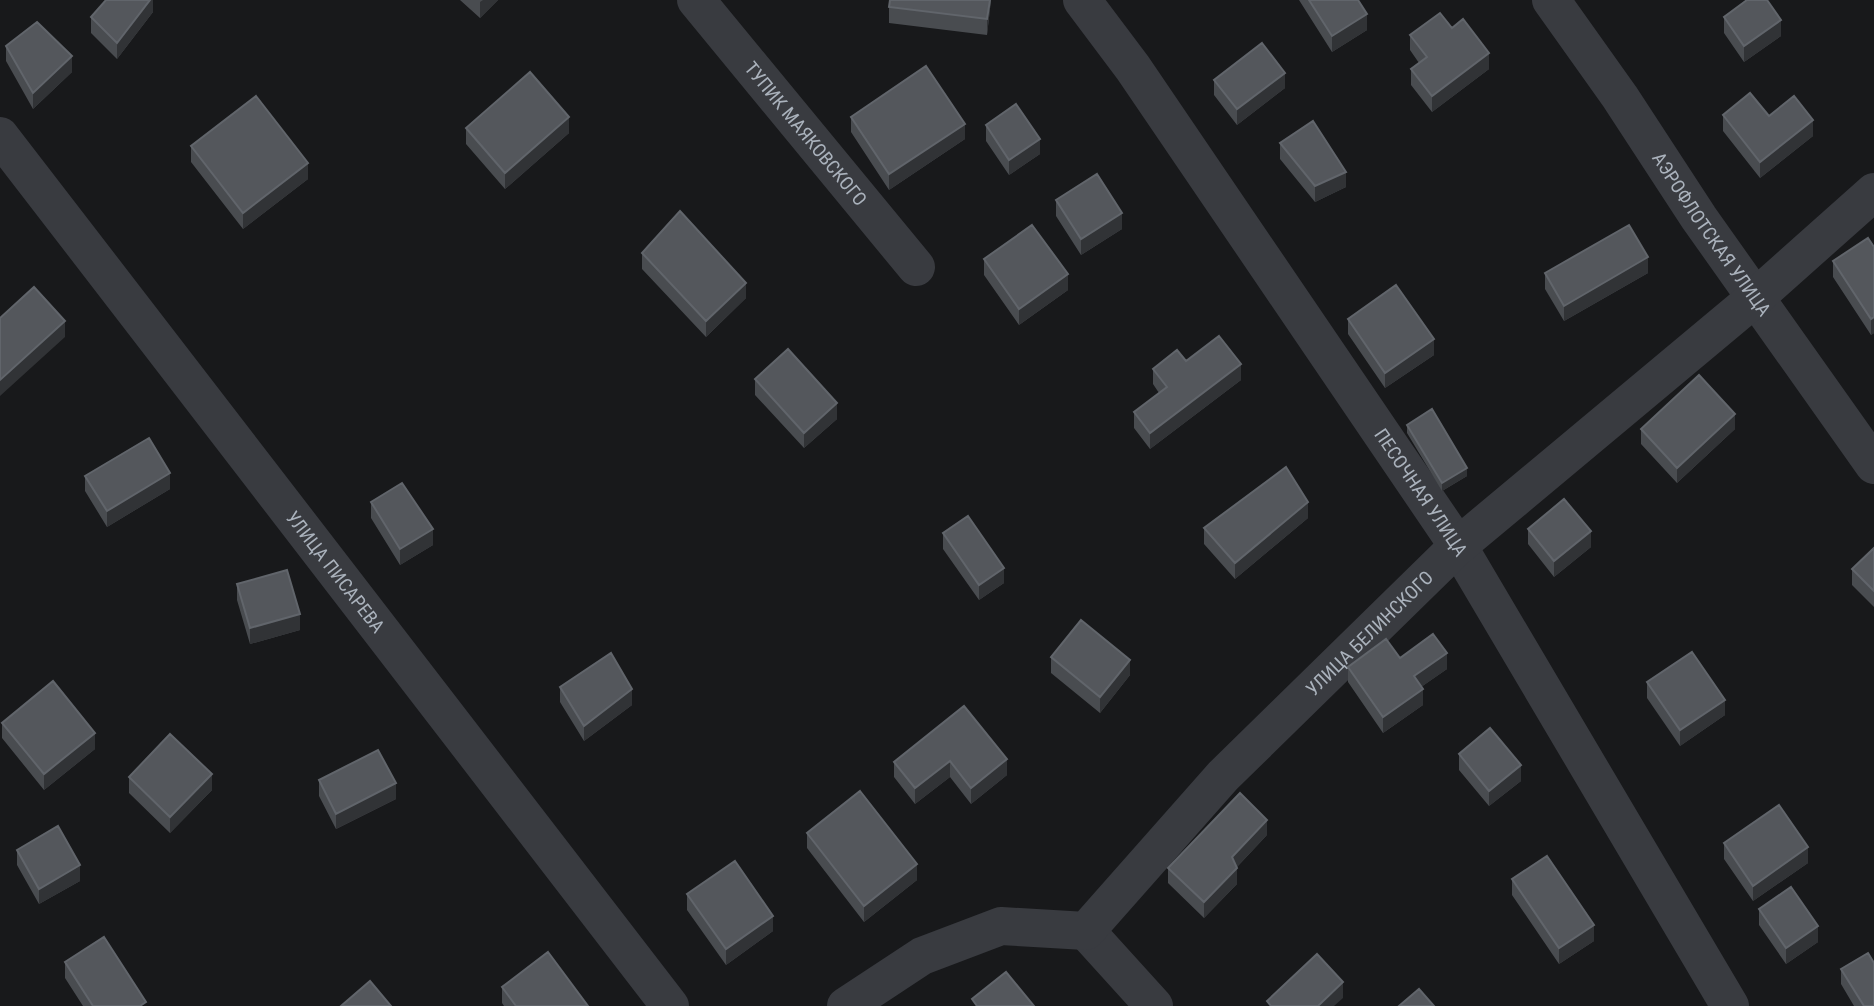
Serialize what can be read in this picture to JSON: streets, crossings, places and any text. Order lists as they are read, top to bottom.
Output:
{
  "streets": {
    "street": [
      "ТУПИК МАЯКОВСКОГО",
      "АЭРОФЛОТСКАЯ УЛИЦА",
      "ПЕСОЧНАЯ УЛИЦА",
      "УЛИЦА ПИСАРЕВА",
      "УЛИЦА БЕЛИНСКОГО"
    ]
  },
  "crossings": [
    ["АЭРОФЛОТСКАЯ УЛИЦА", "УЛИЦА БЕЛИНСКОГО"],
    ["ПЕСОЧНАЯ УЛИЦА", "УЛИЦА БЕЛИНСКОГО"]
  ]
}
